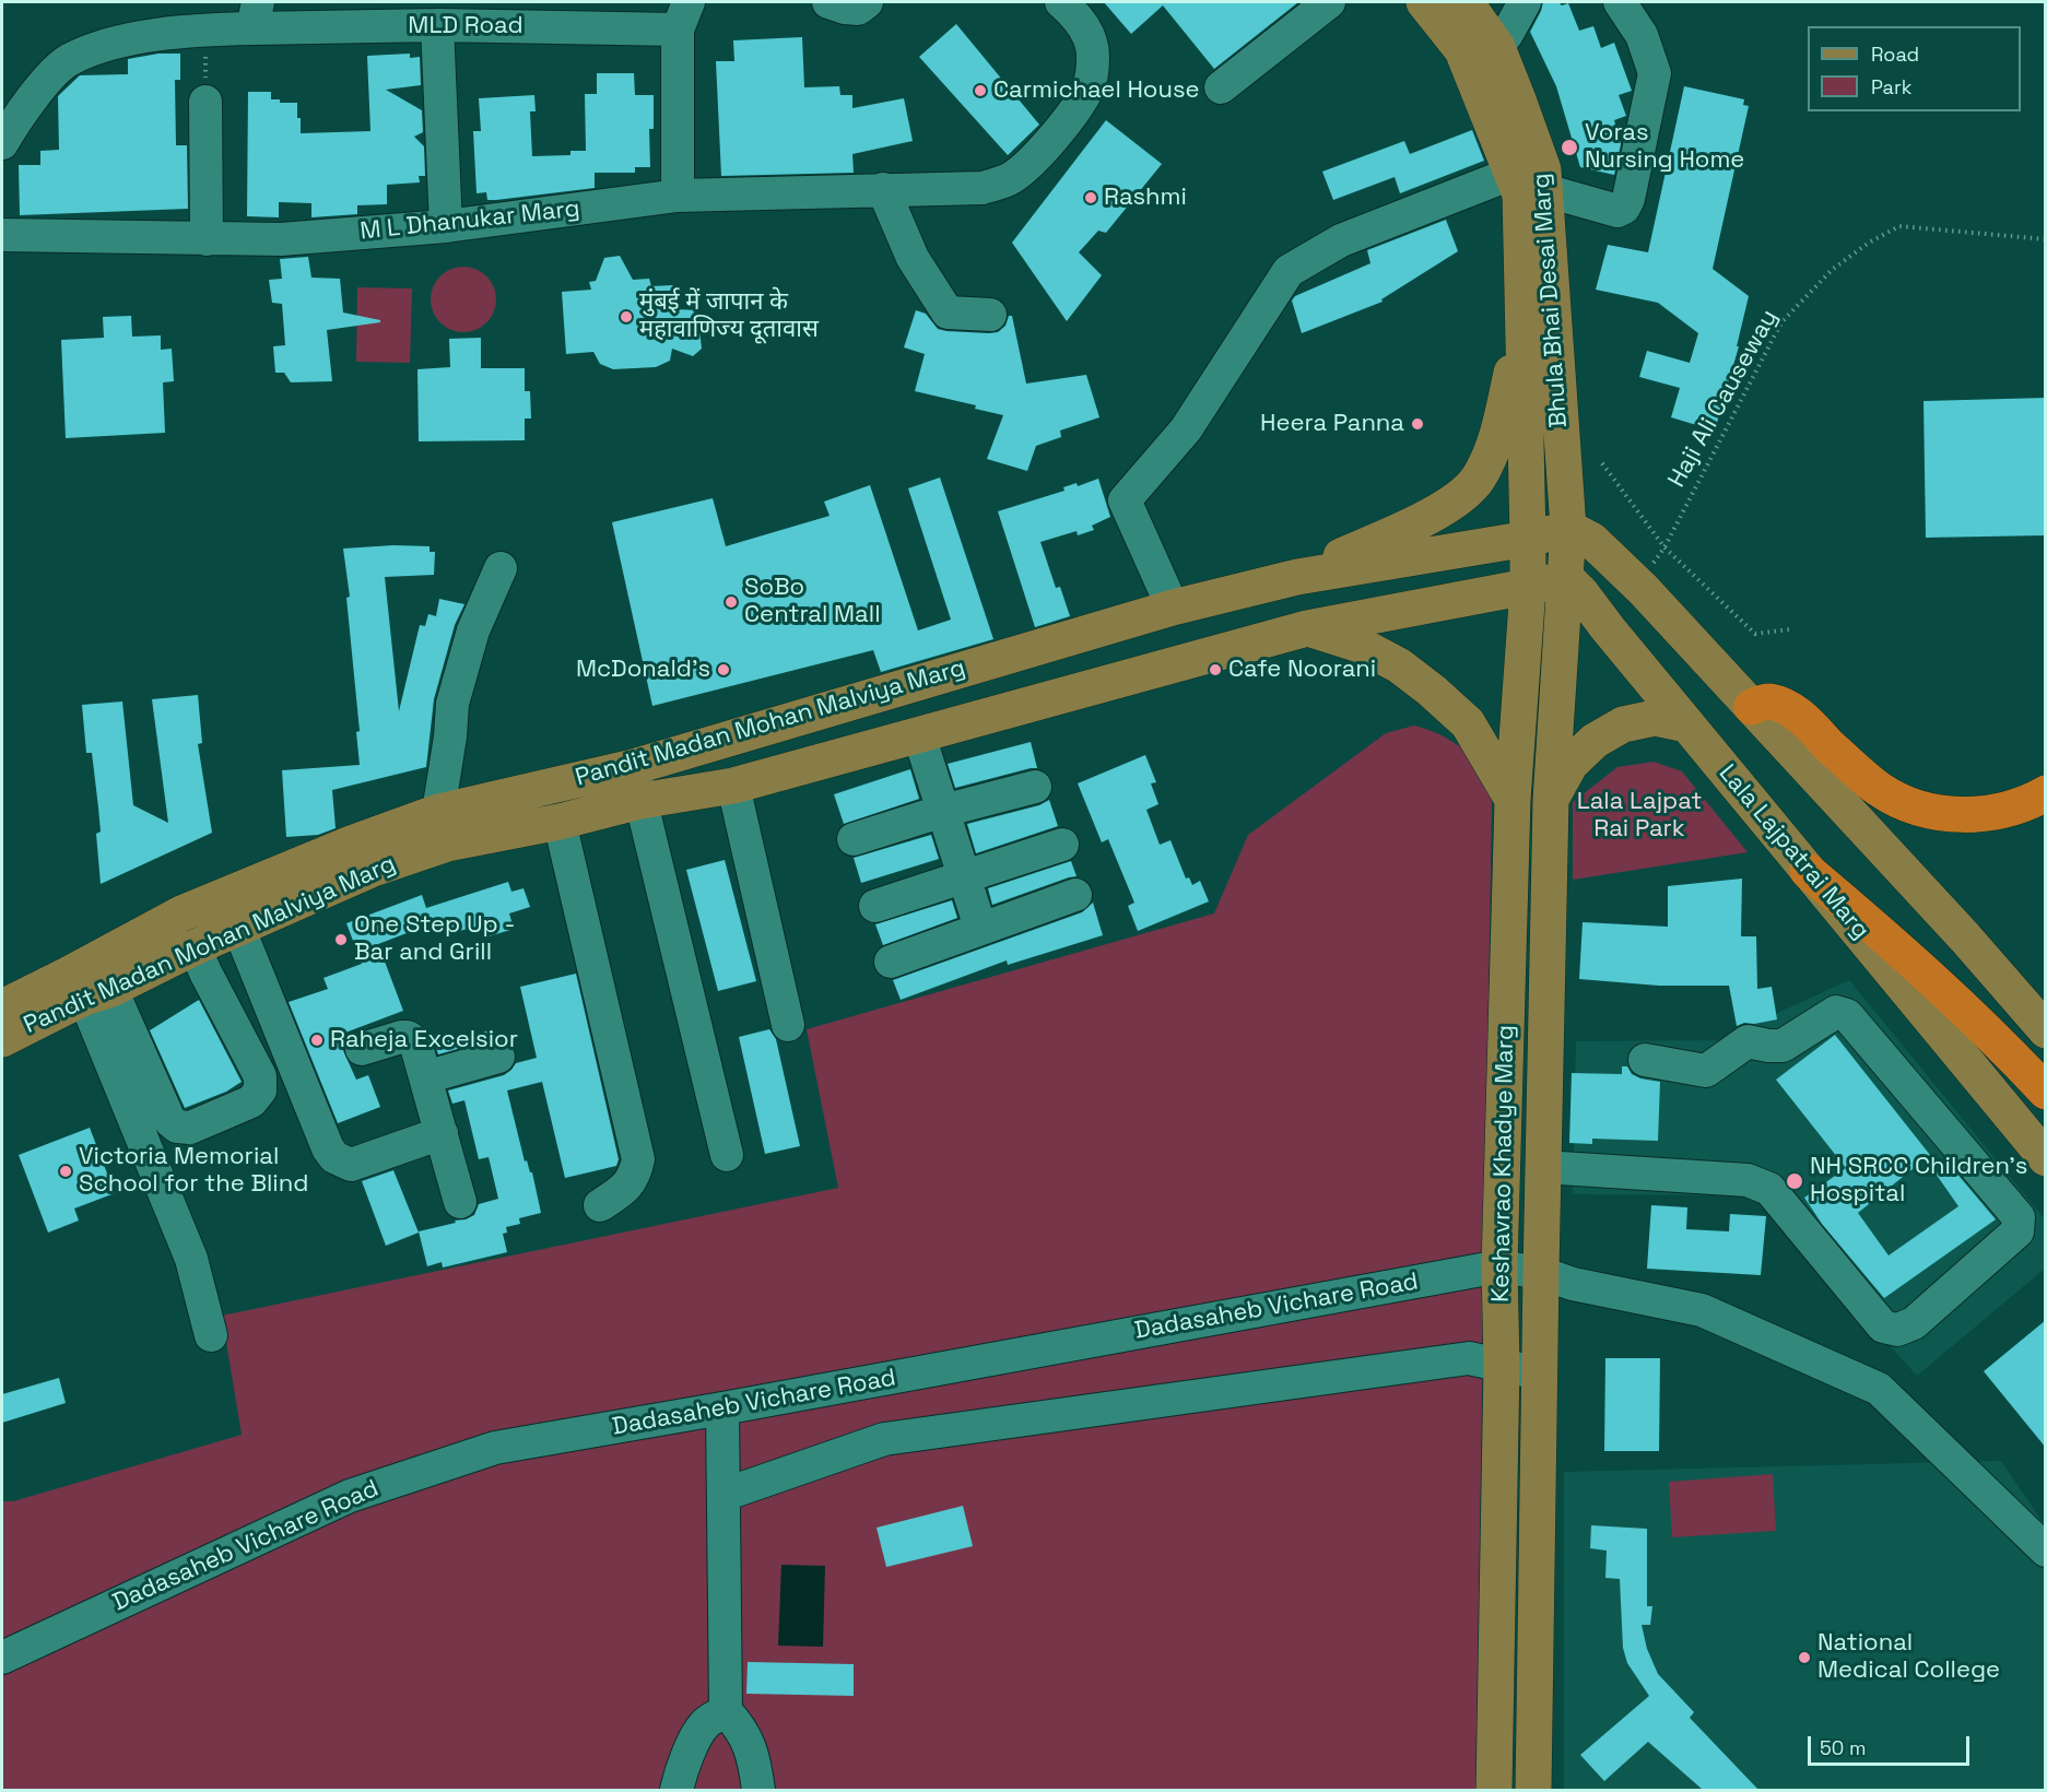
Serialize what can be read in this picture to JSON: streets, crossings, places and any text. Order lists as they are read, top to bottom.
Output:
{
  "streets": {
    "main road": [
      "Bhula Bhai Desai Marg",
      "Pandit Madan Mohan Malviya Marg",
      "Lala Lajpatrai Marg",
      "Keshavrao Khadye Marg"
    ],
    "street": ["MLD Road", "M L Dhanukar Marg", "Dadasaheb Vichare Road"],
    "path": ["Haji Ali Causeway"]
  },
  "crossings": [
    ["MLD Road", "M L Dhanukar Marg"],
    ["Bhula Bhai Desai Marg", "Pandit Madan Mohan Malviya Marg"],
    ["Bhula Bhai Desai Marg", "Lala Lajpatrai Marg"],
    ["Bhula Bhai Desai Marg", "Keshavrao Khadye Marg"],
    ["Pandit Madan Mohan Malviya Marg", "Keshavrao Khadye Marg"],
    ["Lala Lajpatrai Marg", "Keshavrao Khadye Marg"],
    ["Keshavrao Khadye Marg", "Dadasaheb Vichare Road"]
  ],
  "parks": ["Lala Lajpat Rai Park"],
  "places": [
    "Carmichael House",
    "Voras Nursing Home",
    "Rashmi",
    "मुंबई में जापान के महावाणिज्य दूतावास",
    "Heera Panna",
    "SoBo Central Mall",
    "McDonald's",
    "Cafe Noorani",
    "One Step Up - Bar and Grill",
    "Raheja Excelsior",
    "Victoria Memorial School for the Blind",
    "NH SRCC Children's Hospital",
    "National Medical College"
  ],
  "legend": ["Road", "Park"],
  "scale_bar": "50 m"
}
